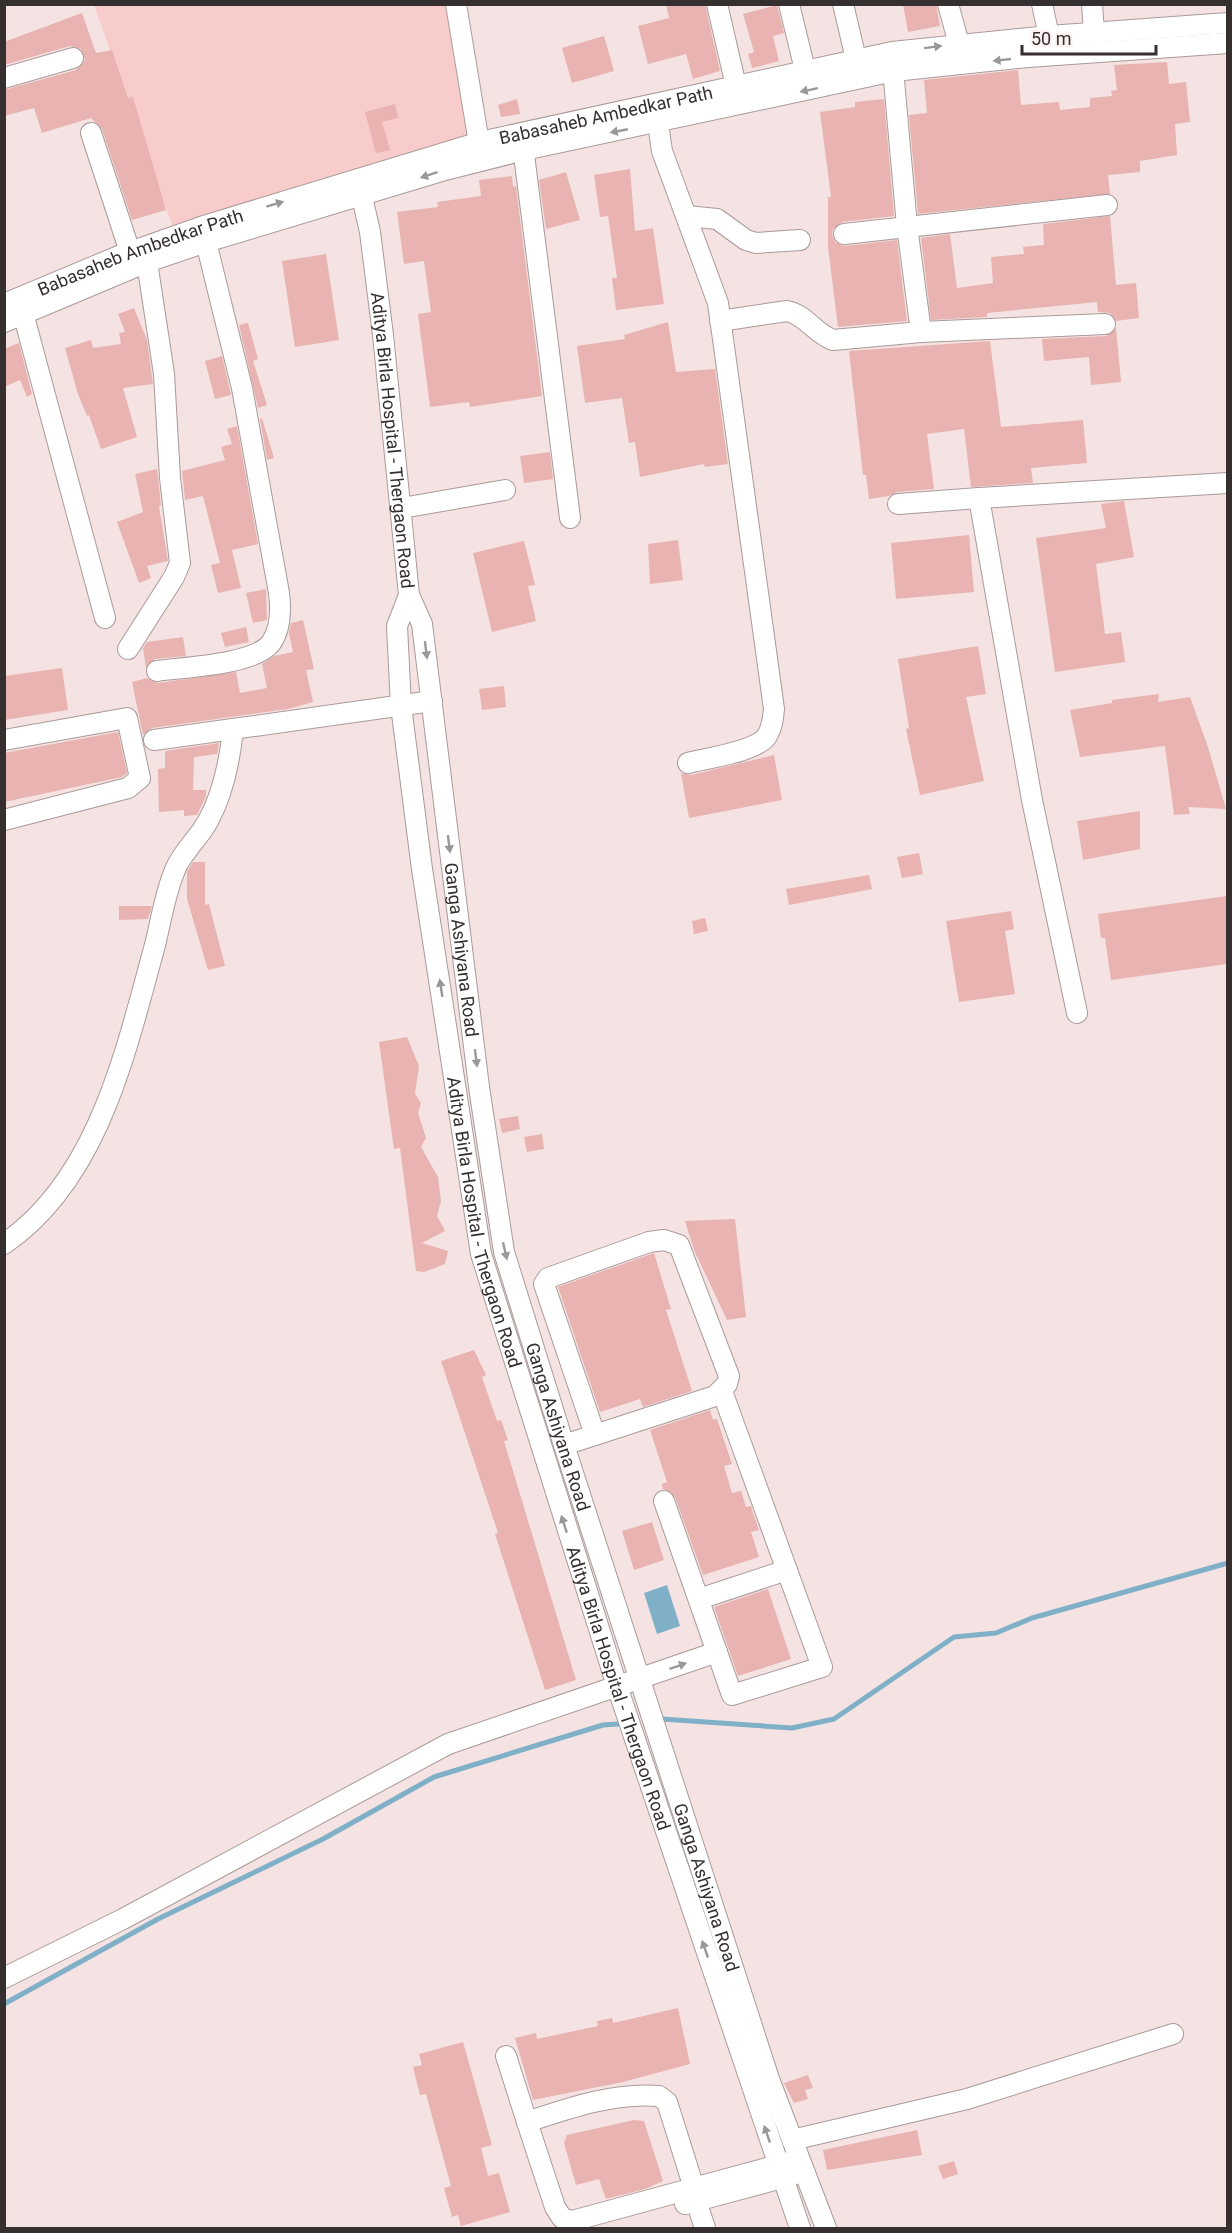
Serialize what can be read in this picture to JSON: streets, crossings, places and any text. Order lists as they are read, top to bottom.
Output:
{
  "streets": {
    "street": ["Babasaheb Ambedkar Path", "Aditya Birla Hospital - Thergaon Road", "Ganga Ashiyana Road"]
  },
  "crossings": [
    ["Babasaheb Ambedkar Path", "Aditya Birla Hospital - Thergaon Road"],
    ["Aditya Birla Hospital - Thergaon Road", "Ganga Ashiyana Road"]
  ],
  "one_way": ["Aditya Birla Hospital - Thergaon Road", "Ganga Ashiyana Road"],
  "scale_bar": "50 m"
}
